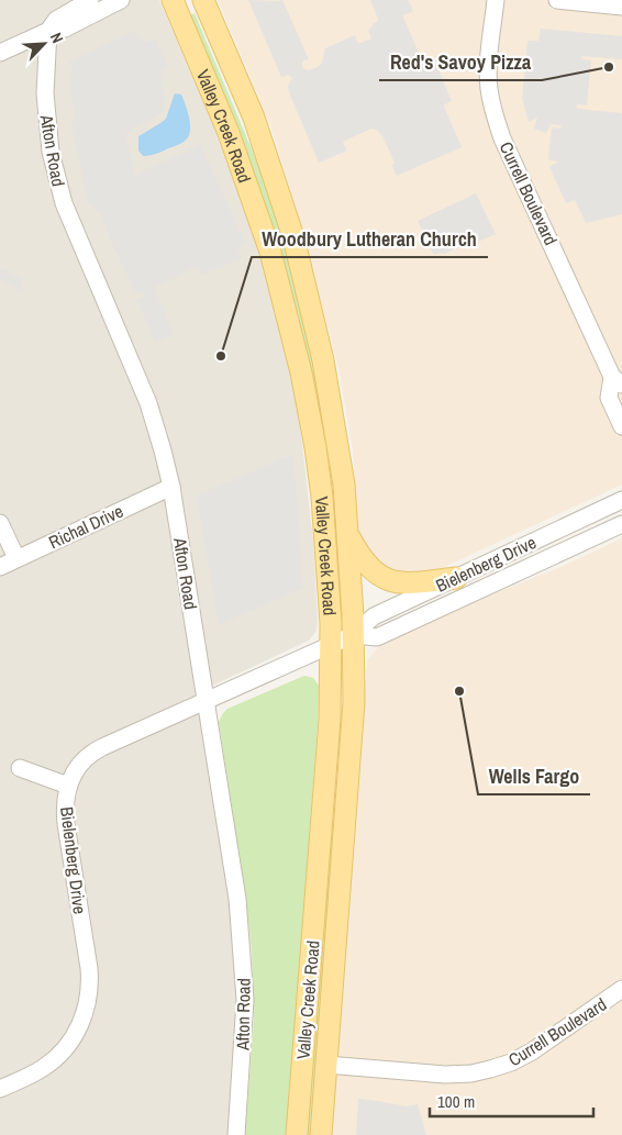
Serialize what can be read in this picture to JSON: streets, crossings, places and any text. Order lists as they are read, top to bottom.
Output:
{
  "streets": {
    "main road": ["Valley Creek Road"],
    "street": [
      "Afton Road",
      "Currell Boulevard",
      "Richal Drive",
      "Bielenberg Drive"
    ]
  },
  "crossings": [
    ["Valley Creek Road", "Currell Boulevard"],
    ["Valley Creek Road", "Bielenberg Drive"],
    ["Afton Road", "Richal Drive"],
    ["Afton Road", "Bielenberg Drive"]
  ],
  "places": ["Red's Savoy Pizza", "Woodbury Lutheran Church", "Wells Fargo"],
  "scale_bar": "100 m",
  "north": "top right"
}
